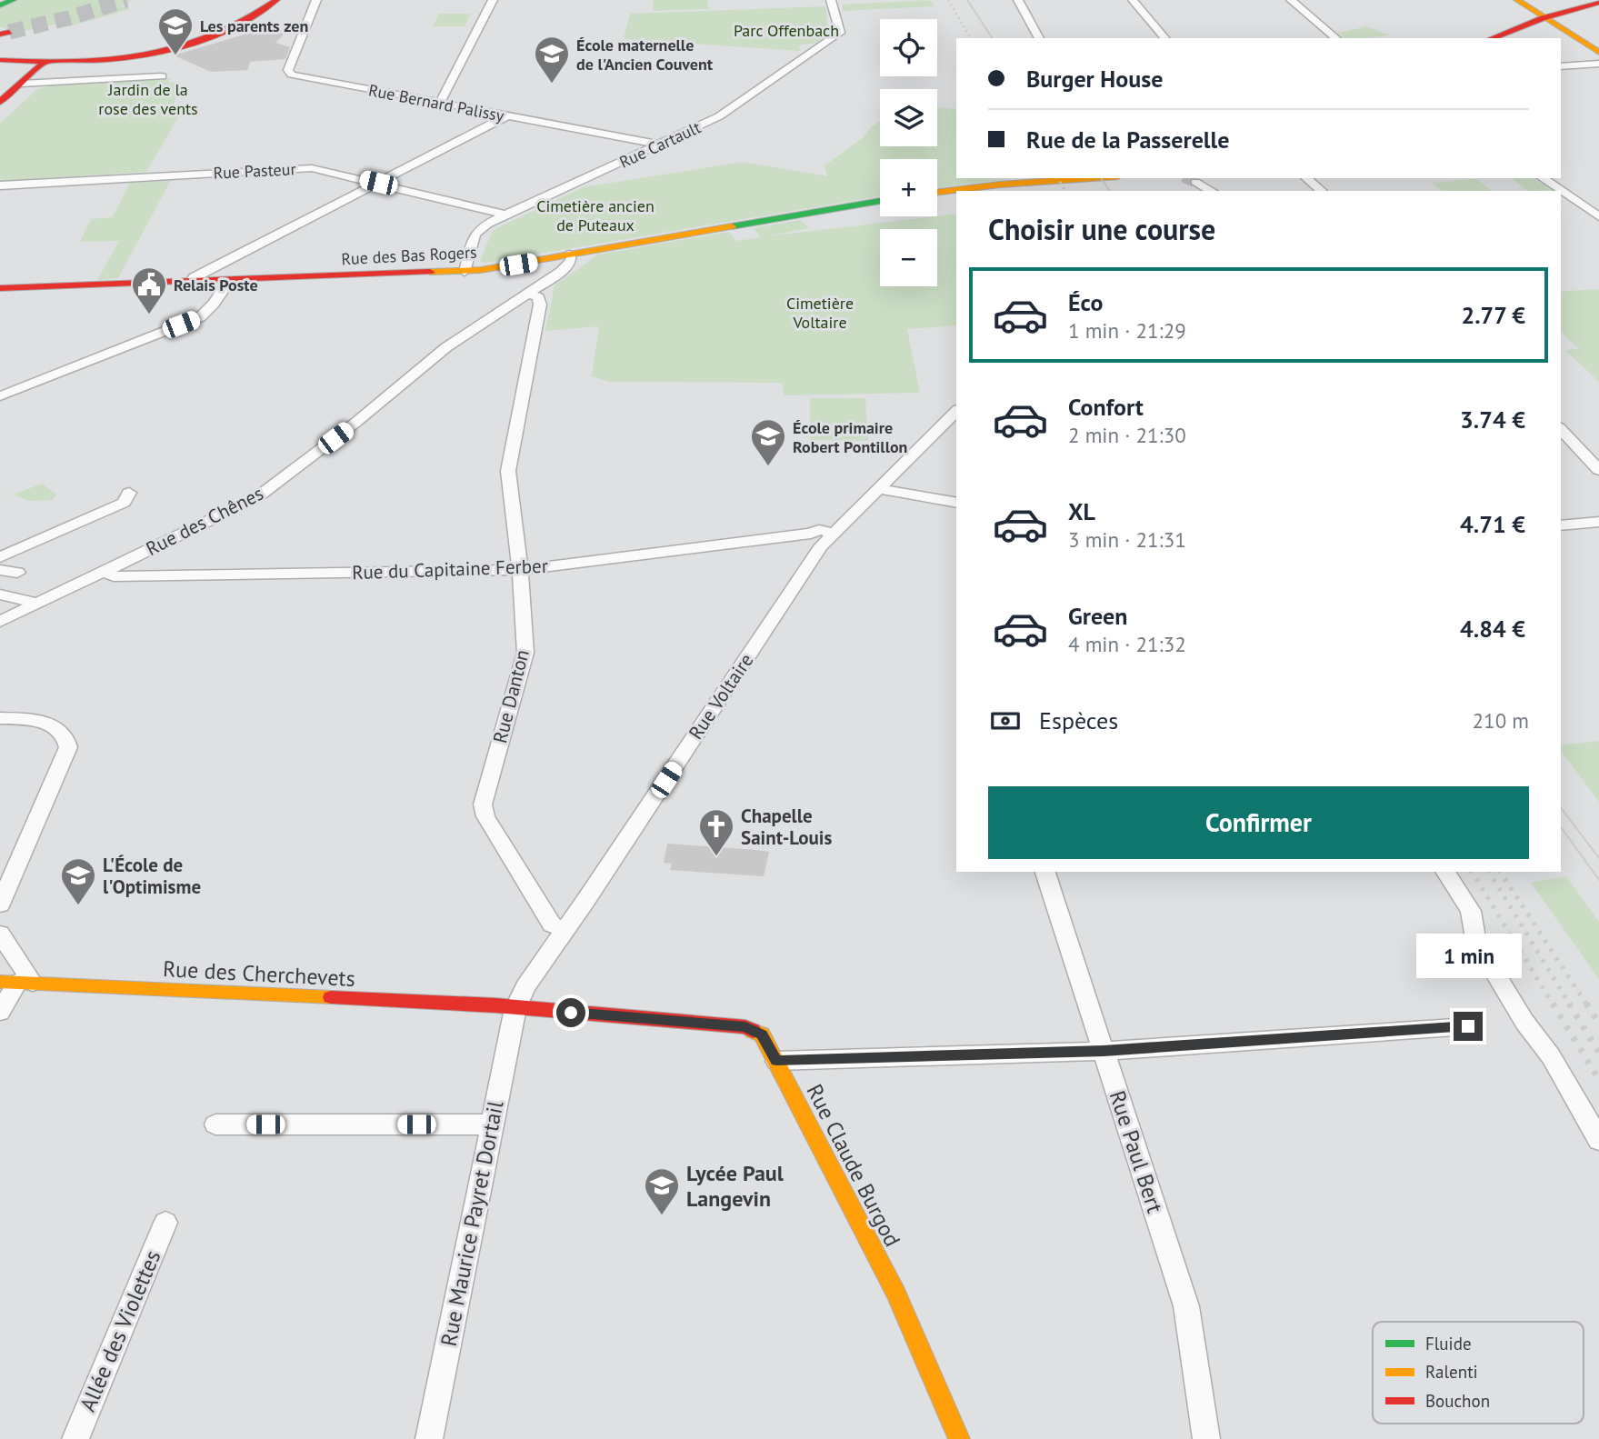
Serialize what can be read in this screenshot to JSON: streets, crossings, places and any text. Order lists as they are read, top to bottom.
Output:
{
  "streets": {
    "street": [
      "Rue Bernard Palissy",
      "Rue Cartault",
      "Rue Pasteur",
      "Rue des Bas Rogers",
      "Rue des Chênes",
      "Rue du Capitaine Ferber",
      "Rue Danton",
      "Rue Voltaire",
      "Rue des Cherchevets",
      "Rue Paul Bert",
      "Rue Claude Burgod",
      "Rue Maurice Payret Dortail",
      "Allée des Violettes"
    ]
  },
  "crossings": [
    ["Rue Bernard Palissy", "Rue Cartault"],
    ["Rue Cartault", "Rue Pasteur"],
    ["Rue Cartault", "Rue des Bas Rogers"],
    ["Rue des Bas Rogers", "Rue des Chênes"],
    ["Rue des Chênes", "Rue du Capitaine Ferber"],
    ["Rue des Chênes", "Rue Danton"],
    ["Rue du Capitaine Ferber", "Rue Danton"],
    ["Rue du Capitaine Ferber", "Rue Voltaire"],
    ["Rue Danton", "Rue Voltaire"],
    ["Rue Voltaire", "Rue des Cherchevets"],
    ["Rue Voltaire", "Rue Claude Burgod"],
    ["Rue Voltaire", "Rue Maurice Payret Dortail"],
    ["Rue des Cherchevets", "Rue Claude Burgod"],
    ["Rue des Cherchevets", "Rue Maurice Payret Dortail"],
    ["Rue Claude Burgod", "Rue Maurice Payret Dortail"]
  ],
  "parks": [
    "Parc Offenbach",
    "Jardin de la rose des vents",
    "Cimetière ancien de Puteaux",
    "Cimetière Voltaire"
  ],
  "places": {
    "school or university": [
      "Les parents zen",
      "École maternelle de l'Ancien Couvent",
      "École primaire Robert Pontillon",
      "L'École de l'Optimisme",
      "Lycée Paul Langevin"
    ],
    "public building": ["Relais Poste"],
    "church": ["Chapelle Saint-Louis"]
  },
  "legend": ["Fluide", "Ralenti", "Bouchon"],
  "page": {
    "map_buttons": ["+", "−"],
    "banner": ["Burger House", "Rue de la Passerelle"],
    "heading": "Choisir une course",
    "list": [
      {
        "name": "Éco",
        "note": "1 min · 21:29",
        "value": "2.77 €"
      },
      {
        "name": "Confort",
        "note": "2 min · 21:30",
        "value": "3.74 €"
      },
      {
        "name": "XL",
        "note": "3 min · 21:31",
        "value": "4.71 €"
      },
      {
        "name": "Green",
        "note": "4 min · 21:32",
        "value": "4.84 €"
      }
    ],
    "pay": ["Espèces", "210 m"],
    "buttons": "Confirmer",
    "bubble": "1 min"
  }
}
